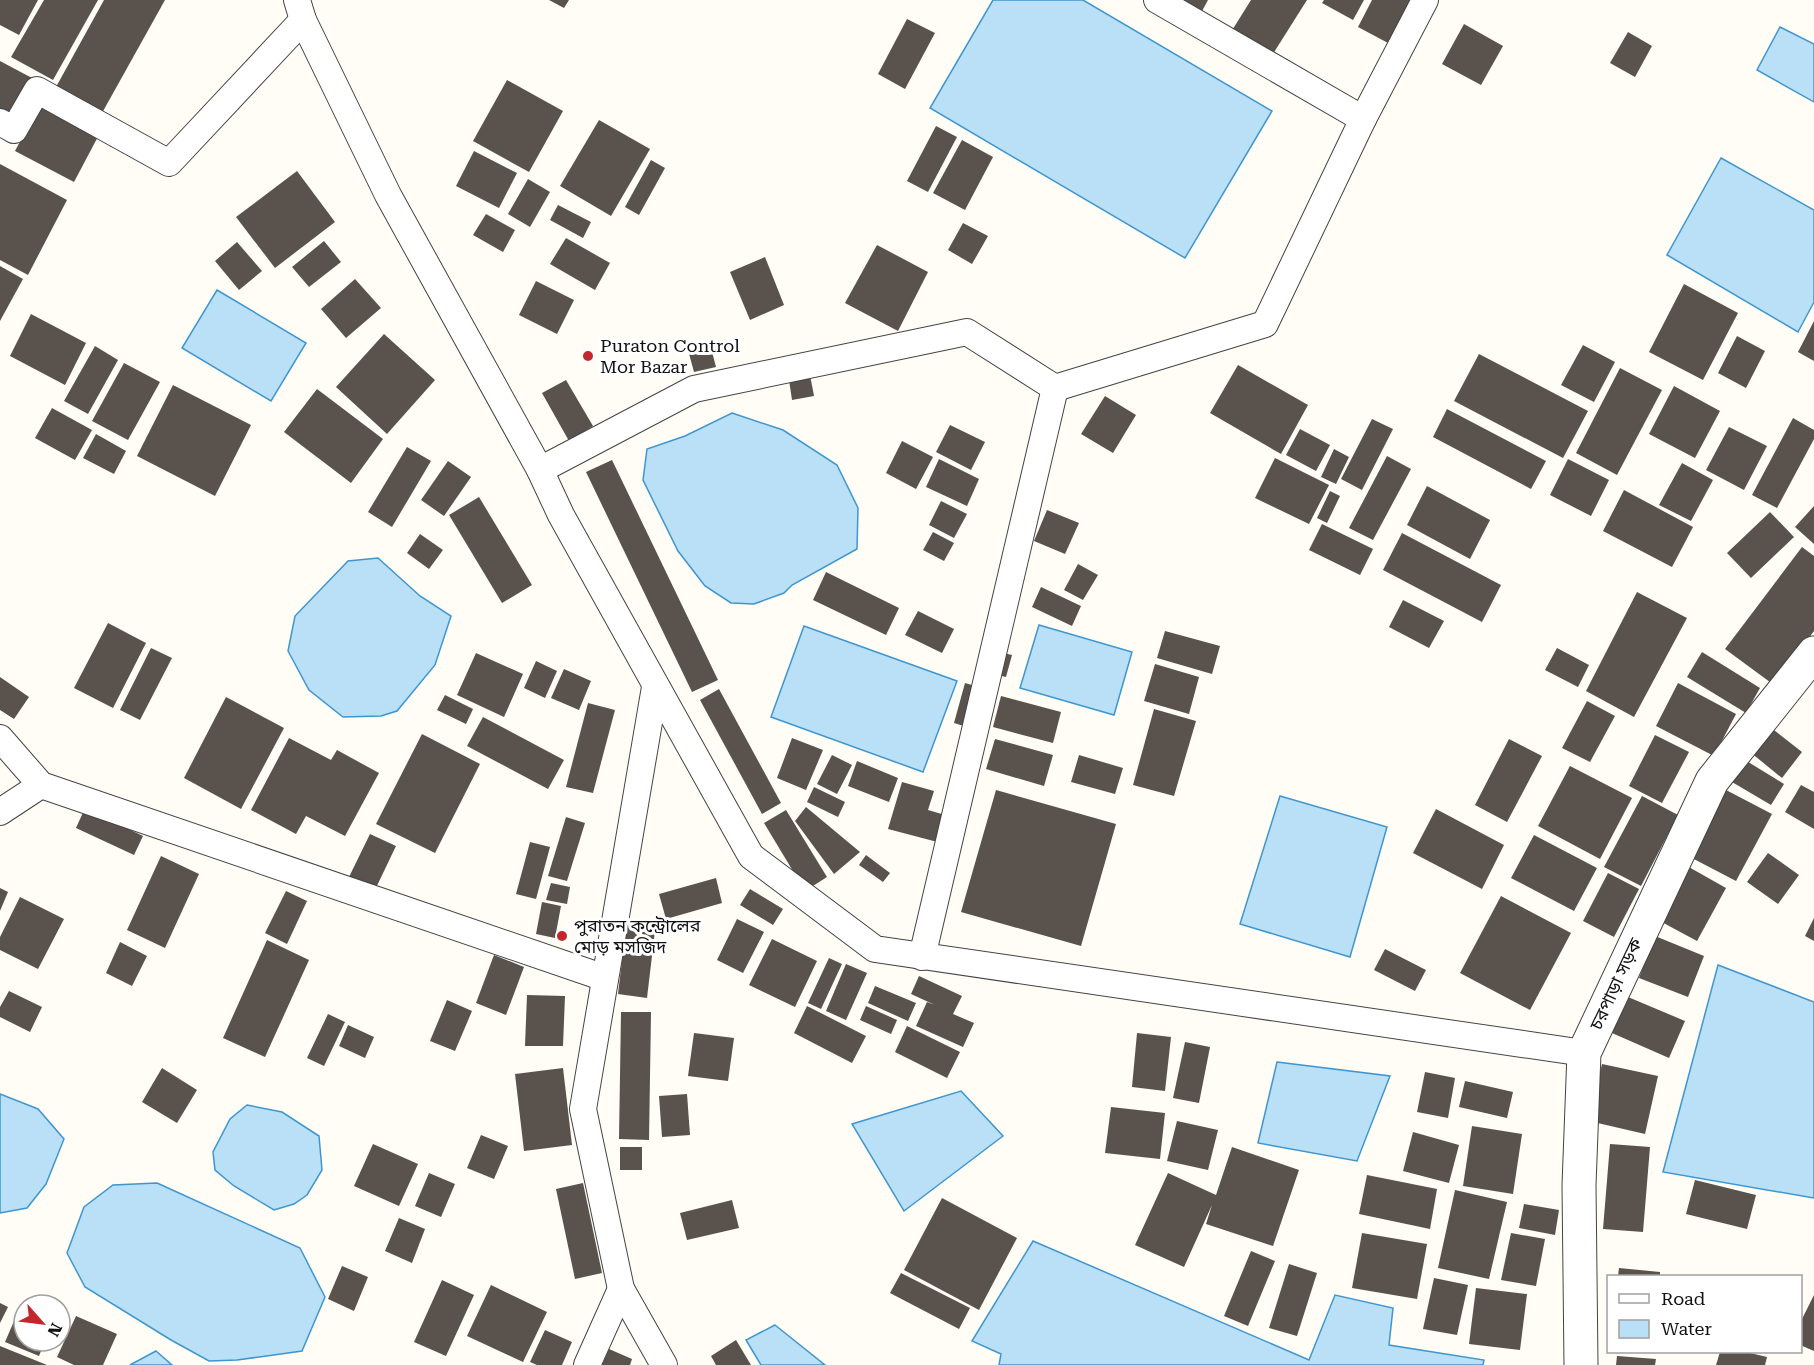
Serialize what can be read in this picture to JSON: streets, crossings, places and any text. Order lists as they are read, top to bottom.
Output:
{
  "streets": {
    "street": ["চরপাড়া সড়ক"]
  },
  "places": ["Puraton Control Mor Bazar", "পুরাতন কন্ট্রোলের মোড় মসজিদ"],
  "legend": ["Road", "Water"],
  "north": "bottom right"
}
